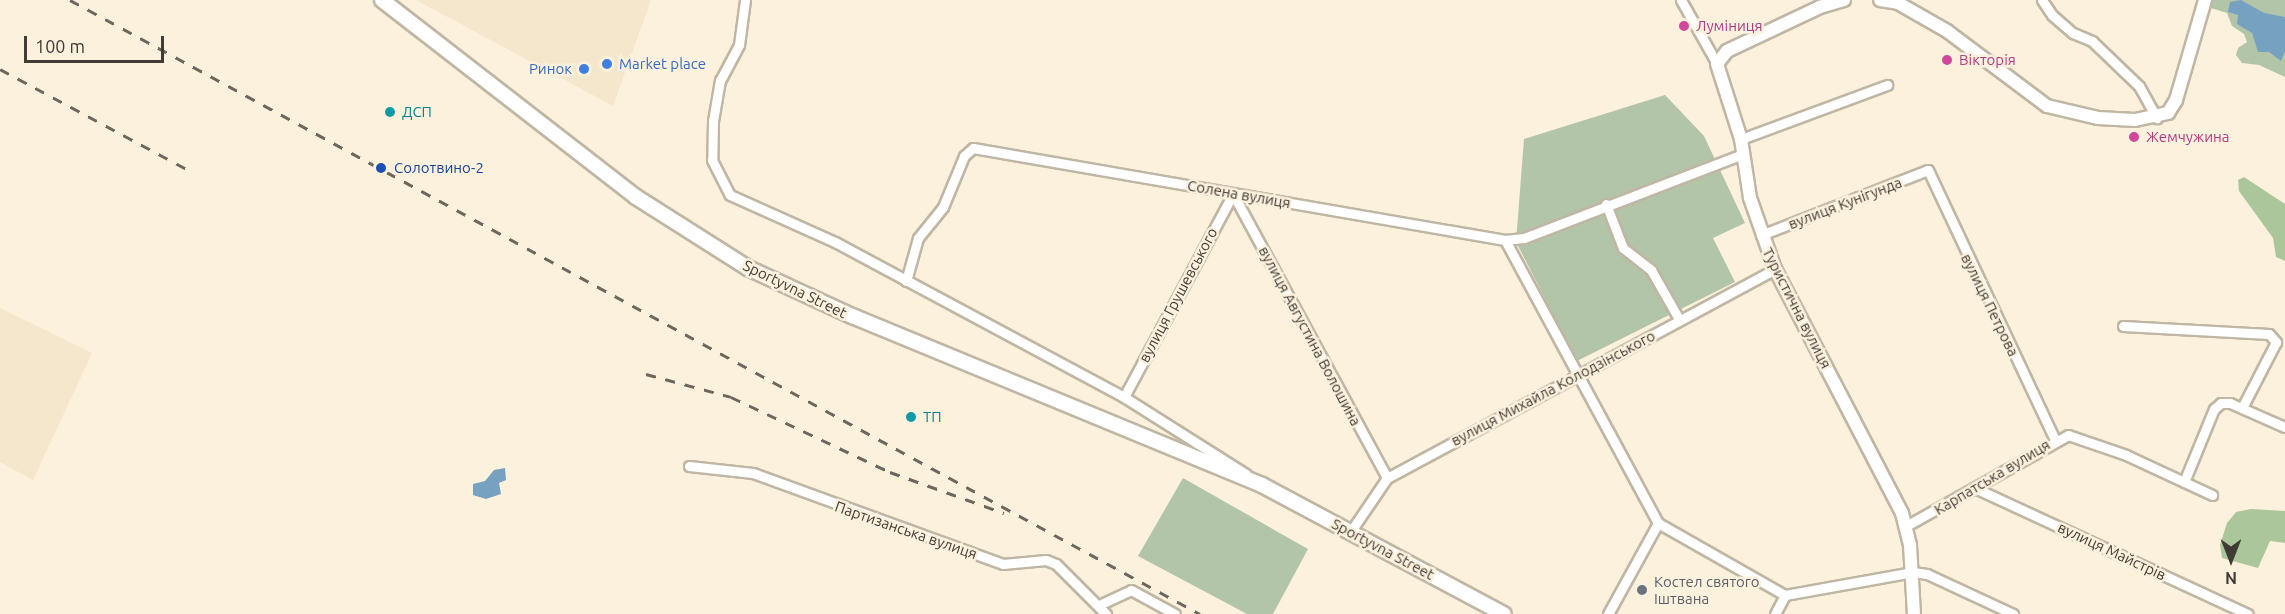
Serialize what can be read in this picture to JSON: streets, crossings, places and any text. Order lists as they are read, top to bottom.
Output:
{
  "streets": {
    "main road": ["Sportyvna Street"],
    "street": [
      "Солена вулиця",
      "вулиця Кунігунда",
      "вулиця Грушевського",
      "вулиця Петрова",
      "Туристична вулиця",
      "вулиця Августина Волошина",
      "вулиця Михайла Колодзінського",
      "Карпатська вулиця",
      "Партизанська вулиця",
      "вулиця Майстрів"
    ]
  },
  "crossings": [
    ["Солена вулиця", "Sportyvna Street"],
    ["Солена вулиця", "вулиця Грушевського"],
    ["Солена вулиця", "вулиця Августина Волошина"],
    ["вулиця Кунігунда", "вулиця Петрова"],
    ["вулиця Кунігунда", "Туристична вулиця"],
    ["Sportyvna Street", "вулиця Грушевського"],
    ["Sportyvna Street", "вулиця Михайла Колодзінського"],
    ["вулиця Грушевського", "вулиця Августина Волошина"],
    ["вулиця Петрова", "Карпатська вулиця"],
    ["Туристична вулиця", "вулиця Михайла Колодзінського"],
    ["Туристична вулиця", "Карпатська вулиця"],
    ["вулиця Августина Волошина", "вулиця Михайла Колодзінського"],
    ["Карпатська вулиця", "вулиця Майстрів"]
  ],
  "places": [
    "Луміниця",
    "Вікторія",
    "Market place",
    "Ринок",
    "ДСП",
    "Жемчужина",
    "Солотвино-2",
    "ТП",
    "Костел святого Іштвана"
  ],
  "scale_bar": "100 m",
  "north": "bottom"
}
